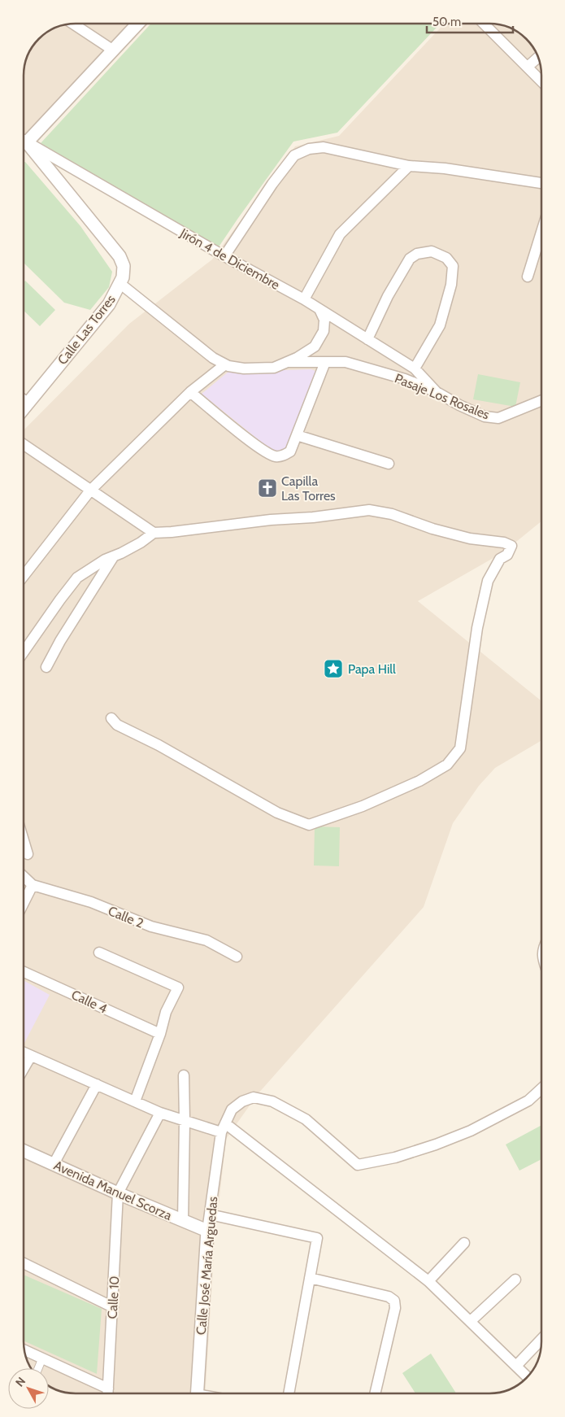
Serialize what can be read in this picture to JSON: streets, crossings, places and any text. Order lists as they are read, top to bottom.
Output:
{
  "streets": {
    "street": [
      "Jirón 4 de Diciembre",
      "Calle Las Torres",
      "Pasaje Los Rosales",
      "Calle 2",
      "Calle 4",
      "Avenida Manuel Scorza",
      "Calle José María Arguedas",
      "Calle 10"
    ]
  },
  "crossings": [
    ["Jirón 4 de Diciembre", "Pasaje Los Rosales"],
    ["Calle Las Torres", "Pasaje Los Rosales"],
    ["Avenida Manuel Scorza", "Calle José María Arguedas"],
    ["Avenida Manuel Scorza", "Calle 10"]
  ],
  "places": {
    "church": ["Capilla Las Torres"],
    "place": ["Papa Hill"]
  },
  "scale_bar": "50 m",
  "north": "top left"
}
